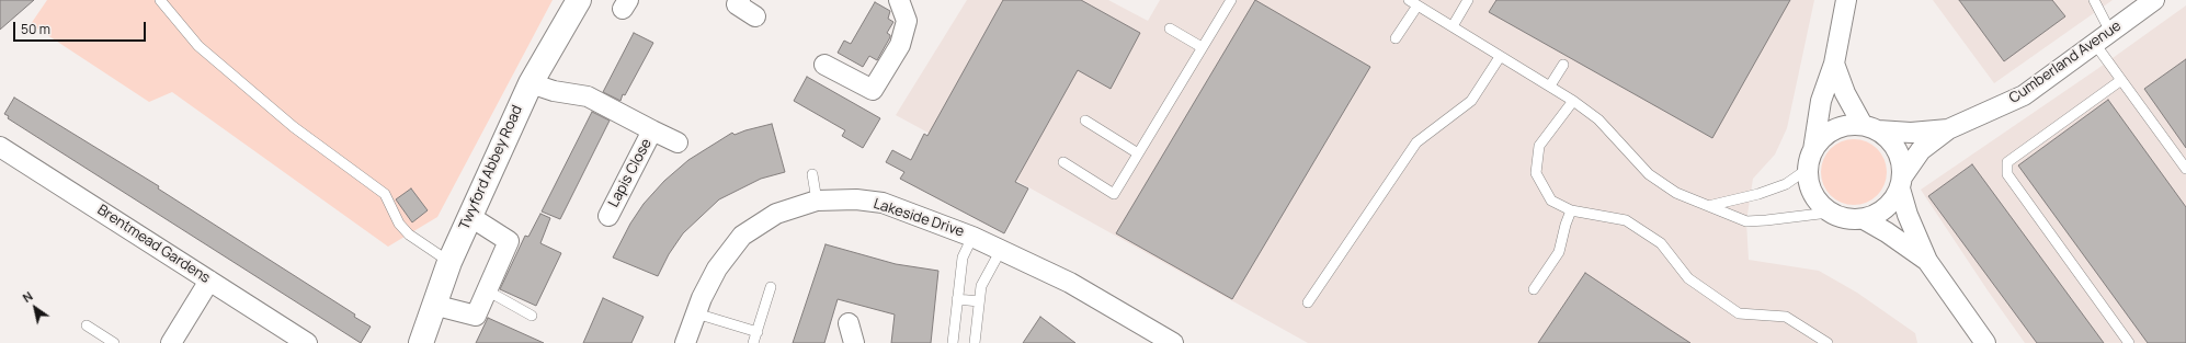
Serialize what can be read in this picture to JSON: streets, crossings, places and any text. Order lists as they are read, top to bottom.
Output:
{
  "streets": {
    "street": [
      "Cumberland Avenue",
      "Twyford Abbey Road",
      "Lapis Close",
      "Lakeside Drive",
      "Brentmead Gardens"
    ]
  },
  "crossings": [
    ["Twyford Abbey Road", "Lapis Close"]
  ],
  "scale_bar": "50 m",
  "north": "top left"
}
